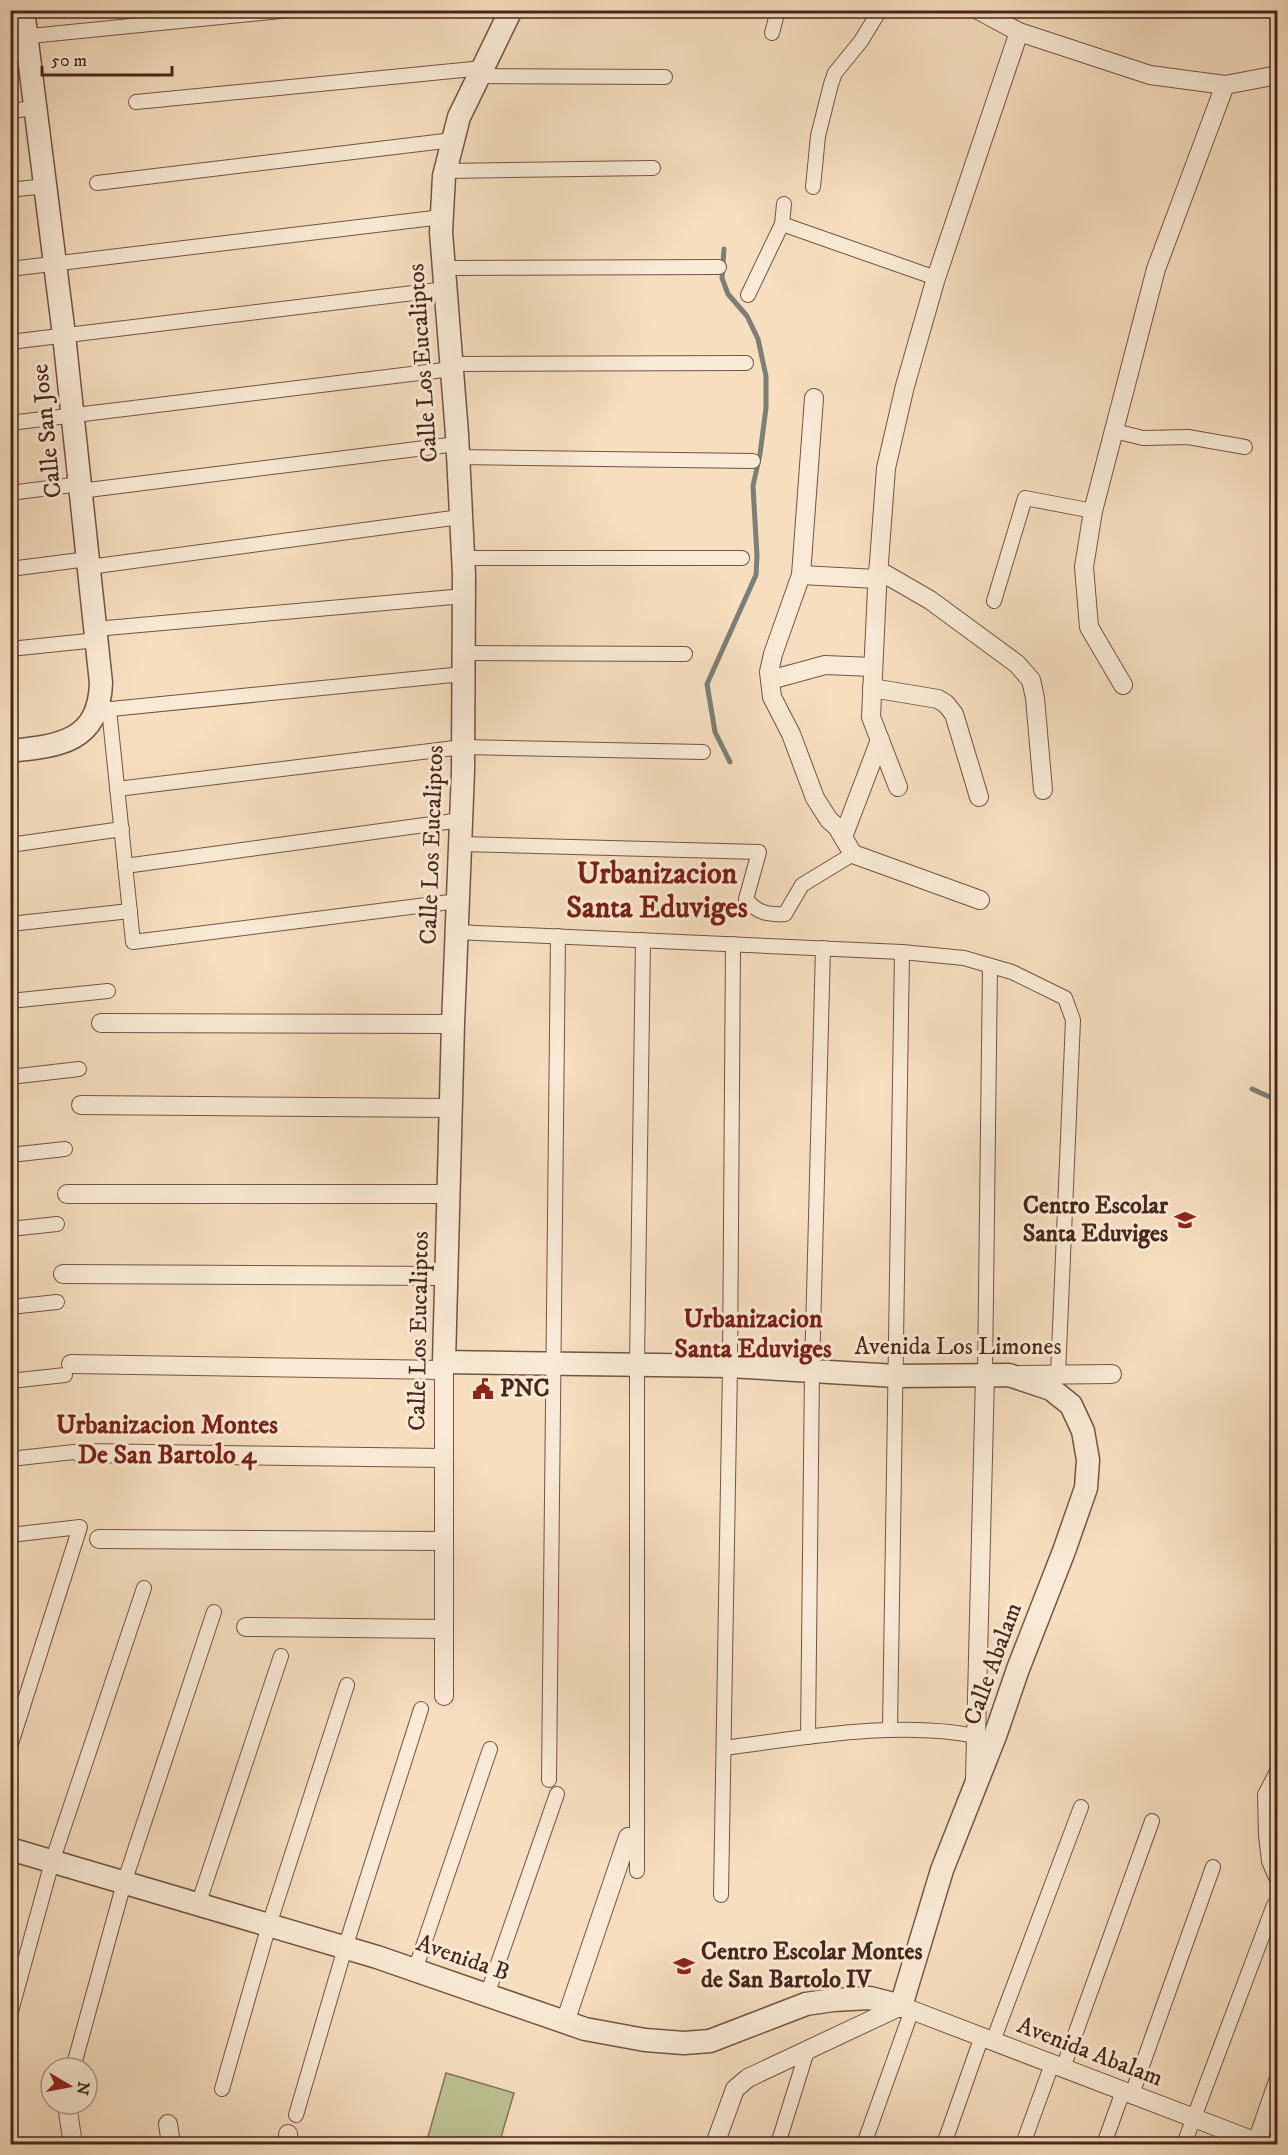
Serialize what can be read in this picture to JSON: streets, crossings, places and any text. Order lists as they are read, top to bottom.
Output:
{
  "streets": {
    "street": [
      "Calle Los Eucaliptos",
      "Calle San Jose",
      "Avenida Los Limones",
      "Calle Abalam",
      "Avenida B",
      "Avenida Abalam"
    ]
  },
  "crossings": [
    ["Calle Los Eucaliptos", "Avenida Los Limones"],
    ["Avenida Los Limones", "Calle Abalam"],
    ["Calle Abalam", "Avenida B"],
    ["Calle Abalam", "Avenida Abalam"],
    ["Avenida B", "Avenida Abalam"]
  ],
  "districts": ["Urbanizacion Santa Eduviges", "Urbanizacion Santa Eduviges", "Urbanizacion Montes De San Bartolo 4"],
  "places": {
    "school or university": ["Centro Escolar Santa Eduviges", "Centro Escolar Montes de San Bartolo IV"],
    "public building": ["PNC"]
  },
  "scale_bar": "50 m",
  "north": "right"
}
